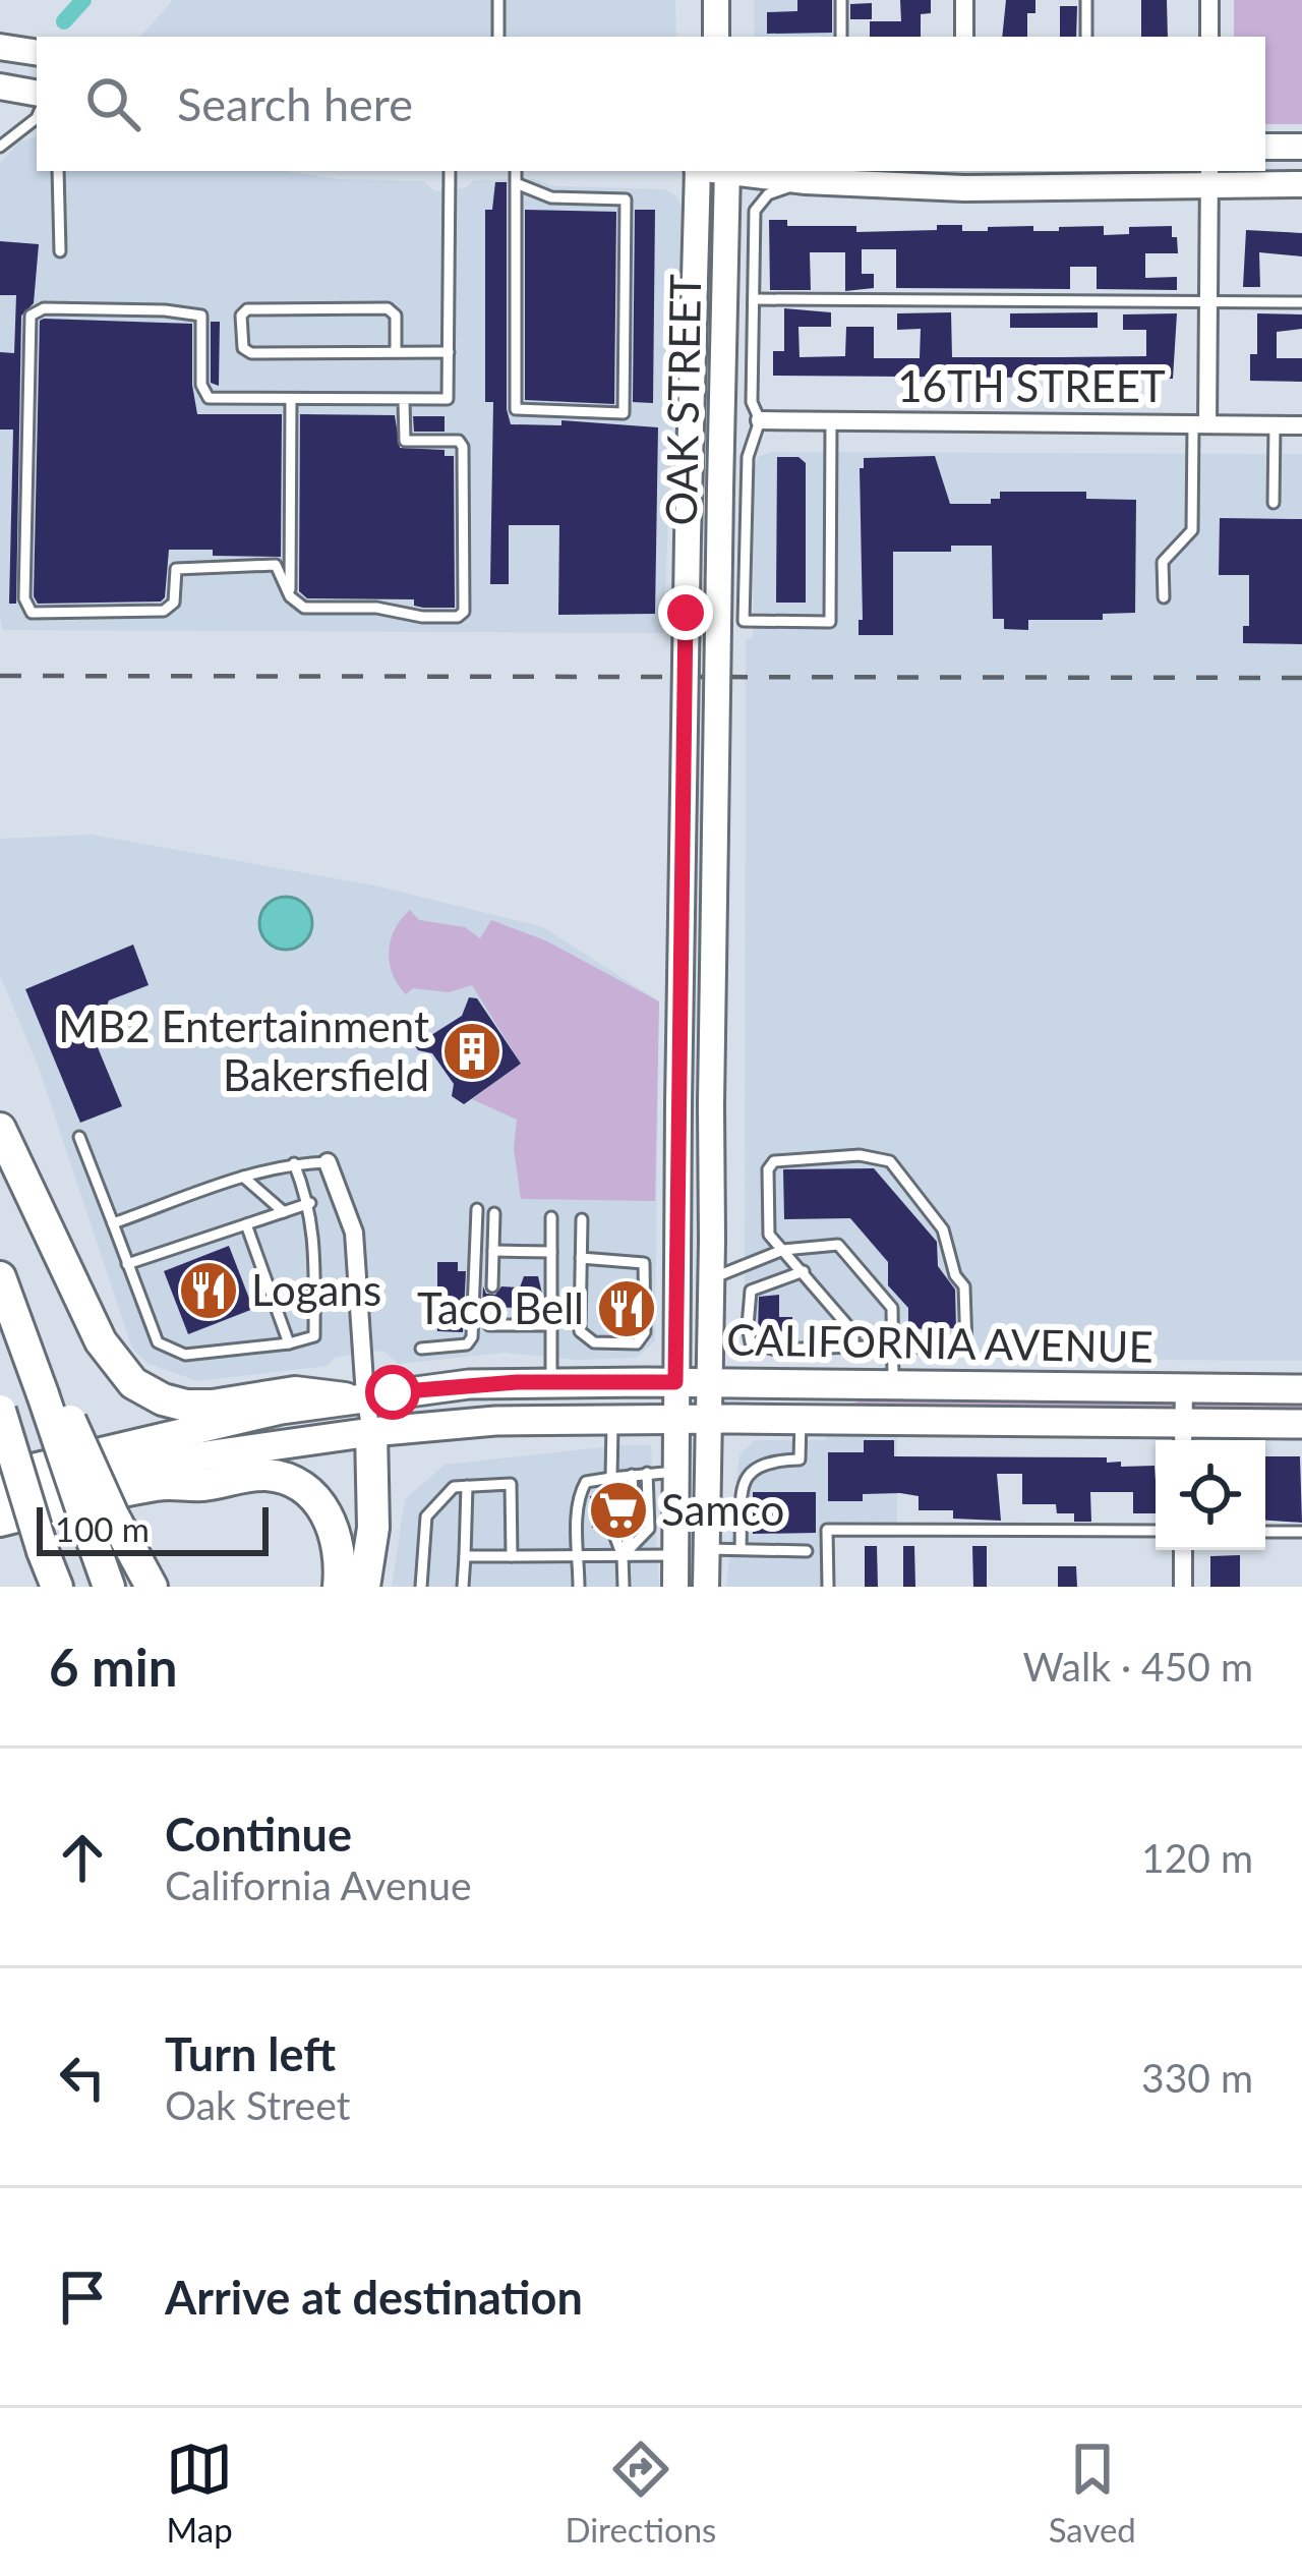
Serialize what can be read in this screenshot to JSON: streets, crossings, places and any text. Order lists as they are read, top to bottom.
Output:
{
  "streets": {
    "main road": ["OAK STREET", "CALIFORNIA AVENUE"],
    "street": ["16TH STREET"]
  },
  "crossings": [
    ["OAK STREET", "CALIFORNIA AVENUE"]
  ],
  "places": {
    "building": ["MB2 Entertainment Bakersfield"],
    "restaurant": ["Logans", "Taco Bell"],
    "supermarket": ["Samco"]
  },
  "scale_bar": "100 m",
  "page": {
    "search": "Search here",
    "scale": "100 m",
    "heading": ["6 min", "Walk · 450 m"],
    "list": [
      ["Continue", "California Avenue", "120 m"],
      ["Turn left", "Oak Street", "330 m"],
      "Arrive at destination"
    ],
    "nav": ["Map", "Directions", "Saved"]
  }
}
